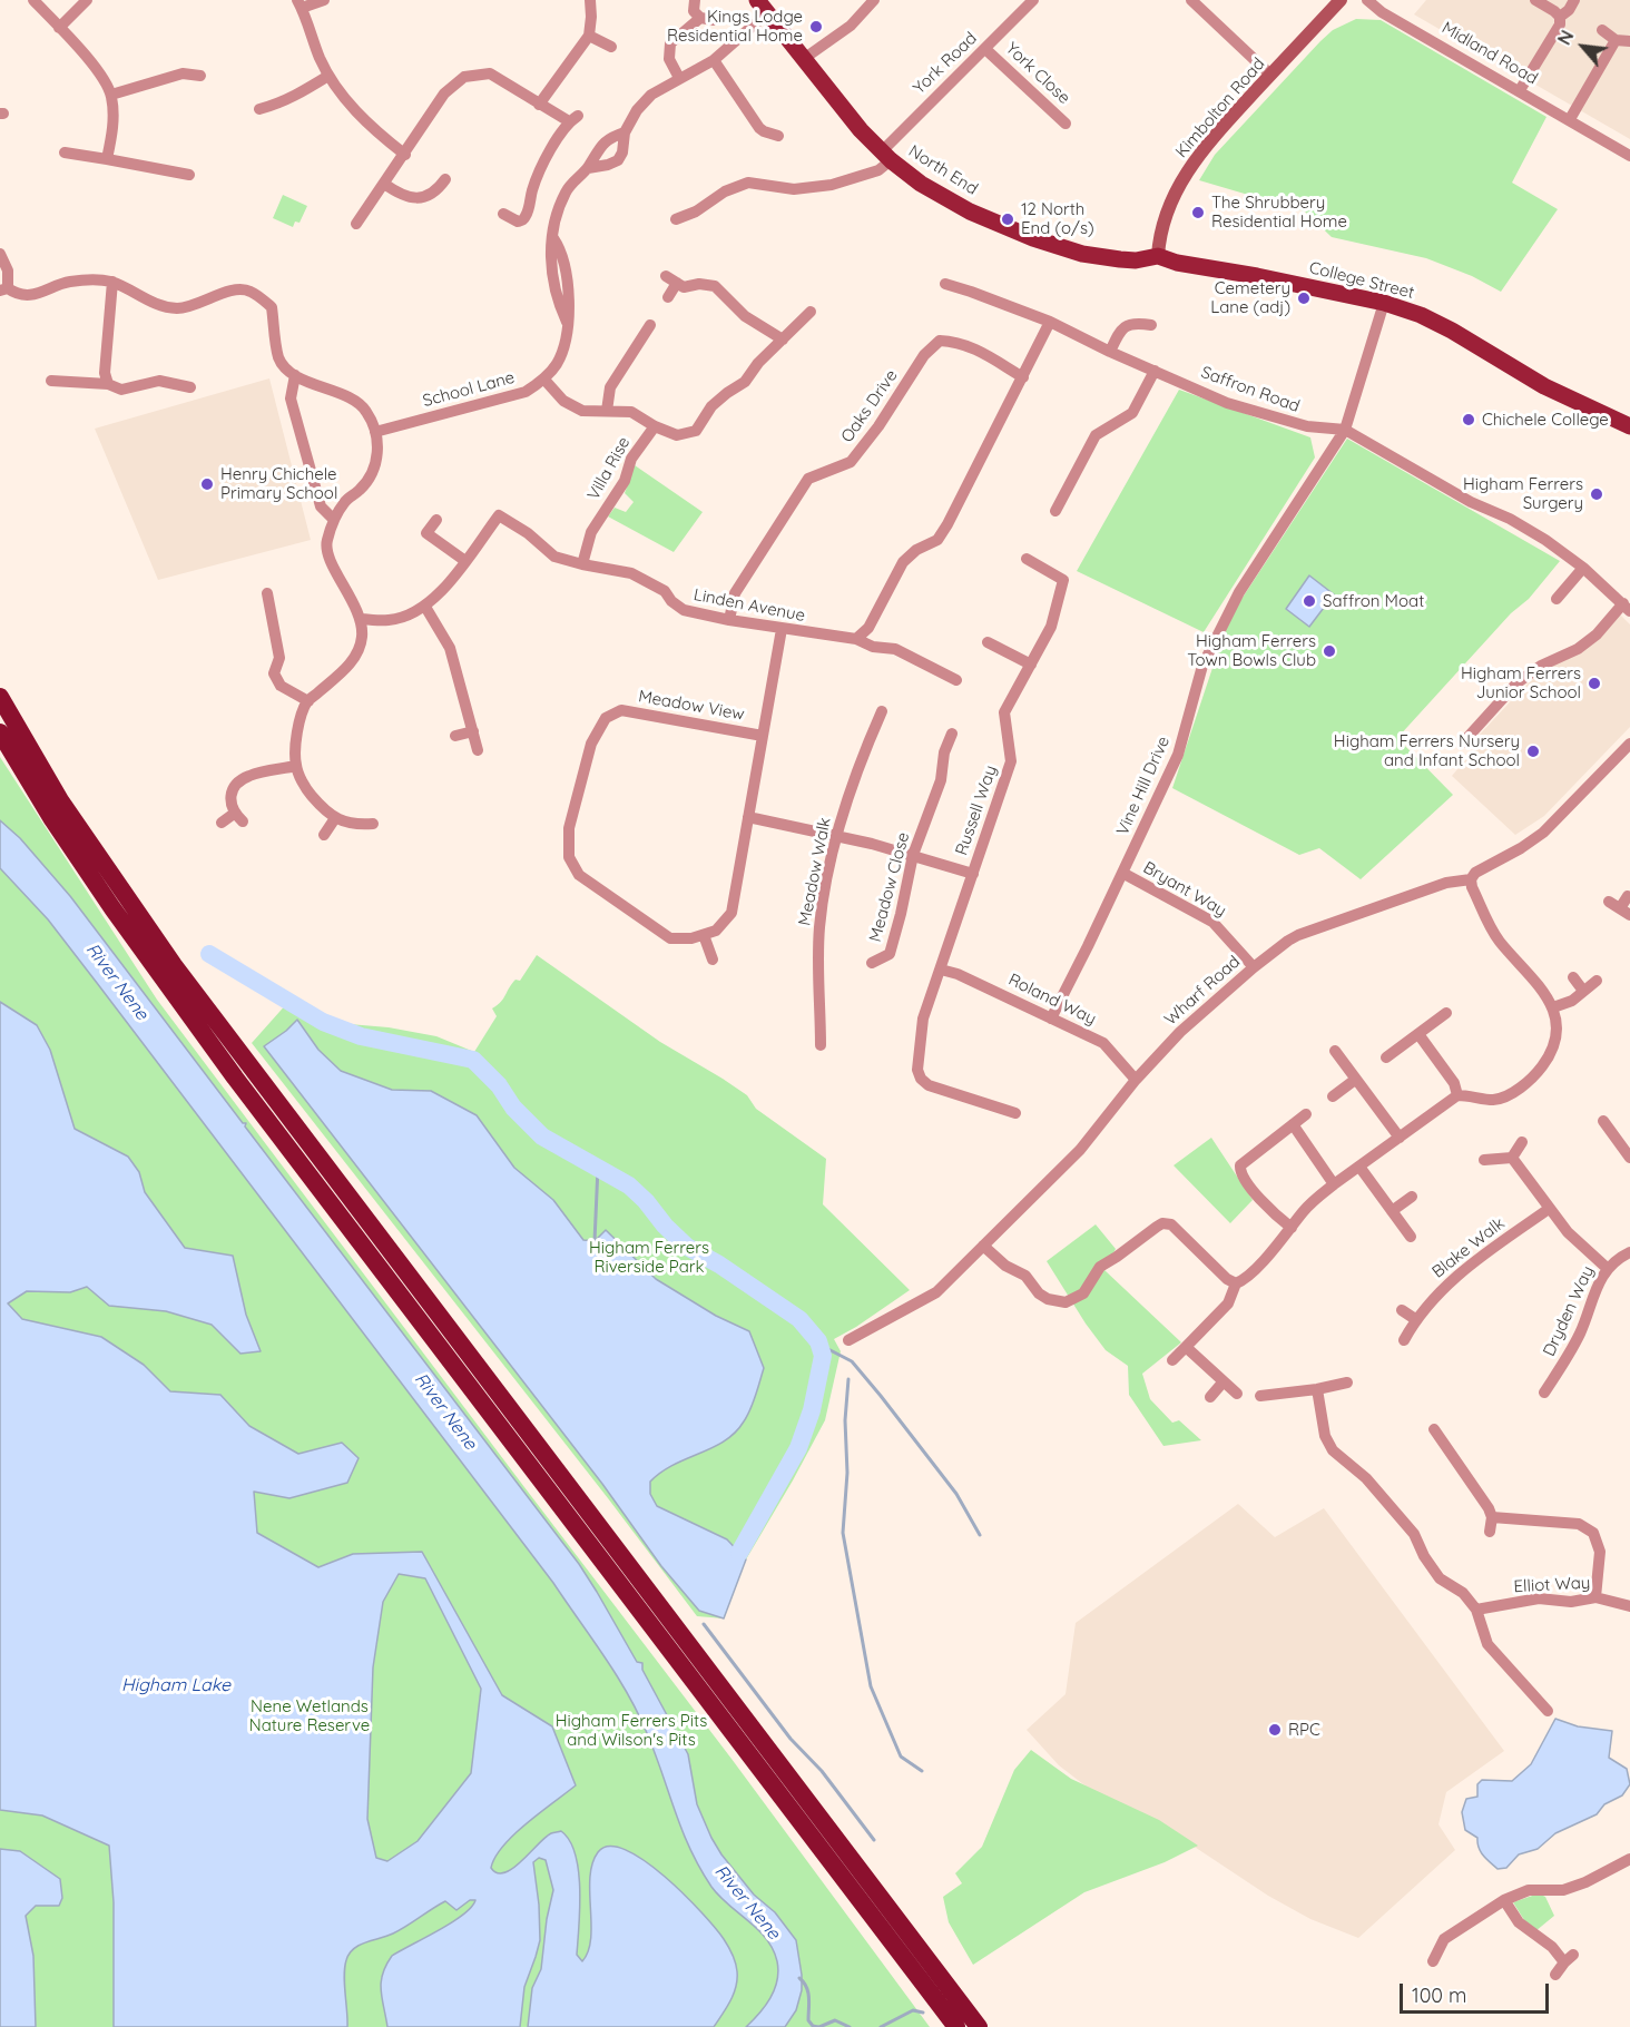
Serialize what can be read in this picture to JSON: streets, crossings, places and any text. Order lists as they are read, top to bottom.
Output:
{
  "streets": {
    "main road": ["Kimbolton Road", "North End", "College Street"],
    "street": [
      "Midland Road",
      "York Road",
      "York Close",
      "School Lane",
      "Saffron Road",
      "Oaks Drive",
      "Villa Rise",
      "Linden Avenue",
      "Meadow View",
      "Vine Hill Drive",
      "Russell Way",
      "Meadow Walk",
      "Meadow Close",
      "Bryant Way",
      "Wharf Road",
      "Roland Way",
      "Blake Walk",
      "Dryden Way",
      "Elliot Way"
    ]
  },
  "crossings": [
    ["York Road", "York Close"],
    ["York Road", "North End"],
    ["Kimbolton Road", "College Street"],
    ["North End", "College Street"],
    ["College Street", "Vine Hill Drive"],
    ["Saffron Road", "Vine Hill Drive"],
    ["Oaks Drive", "Linden Avenue"],
    ["Villa Rise", "Linden Avenue"],
    ["Linden Avenue", "Meadow View"],
    ["Vine Hill Drive", "Bryant Way"],
    ["Vine Hill Drive", "Roland Way"],
    ["Russell Way", "Roland Way"],
    ["Bryant Way", "Wharf Road"],
    ["Wharf Road", "Roland Way"]
  ],
  "water": ["River Nene", "Higham Lake"],
  "parks": ["Higham Ferrers Riverside Park", "Nene Wetlands Nature Reserve", "Higham Ferrers Pits and Wilson's Pits"],
  "places": [
    "Kings Lodge Residential Home",
    "The Shrubbery Residential Home",
    "12 North End (o/s)",
    "Cemetery Lane (adj)",
    "Chichele College",
    "Henry Chichele Primary School",
    "Higham Ferrers Surgery",
    "Saffron Moat",
    "Higham Ferrers Town Bowls Club",
    "Higham Ferrers Junior School",
    "Higham Ferrers Nursery and Infant School",
    "RPC"
  ],
  "scale_bar": "100 m",
  "north": "top left"
}
